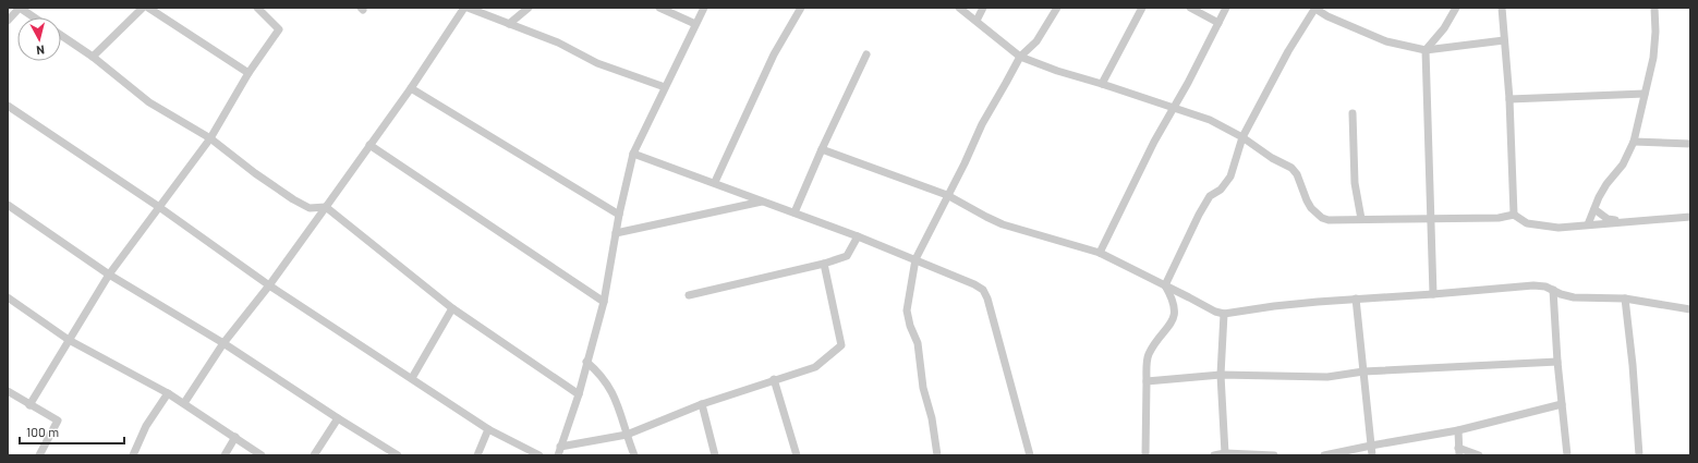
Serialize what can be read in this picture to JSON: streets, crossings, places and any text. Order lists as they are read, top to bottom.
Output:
{
  "scale_bar": "100 m",
  "north": "bottom"
}
